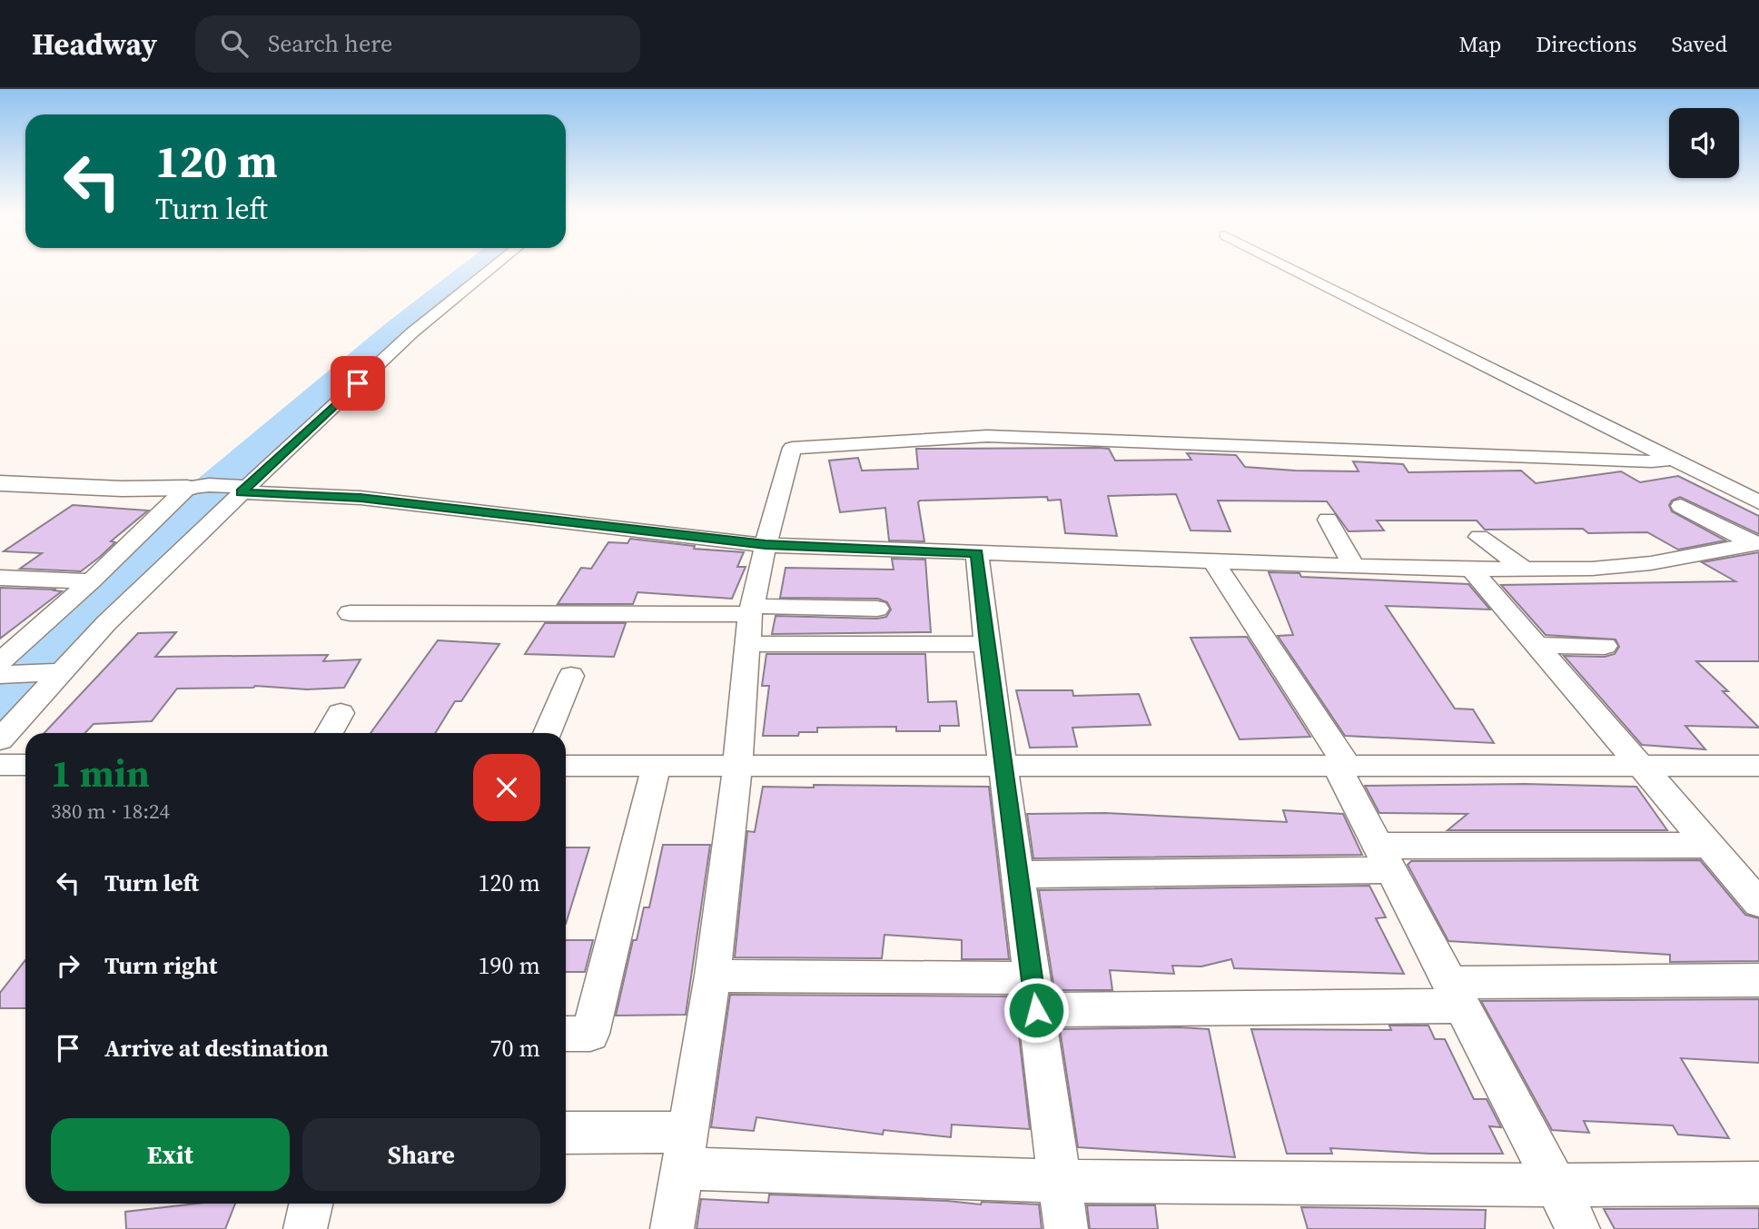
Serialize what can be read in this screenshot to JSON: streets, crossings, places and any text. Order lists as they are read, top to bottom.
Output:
{
  "page": {
    "header": "Headway",
    "search": "Search here",
    "nav": ["Map", "Directions", "Saved"],
    "turn": ["120 m", "Turn left"],
    "heading": ["1 min", "380 m · 18:24"],
    "list": [
      {
        "name": "Turn left",
        "value": "120 m"
      },
      {
        "name": "Turn right",
        "value": "190 m"
      },
      {
        "name": "Arrive at destination",
        "value": "70 m"
      }
    ],
    "buttons": ["Exit", "Share"]
  }
}
